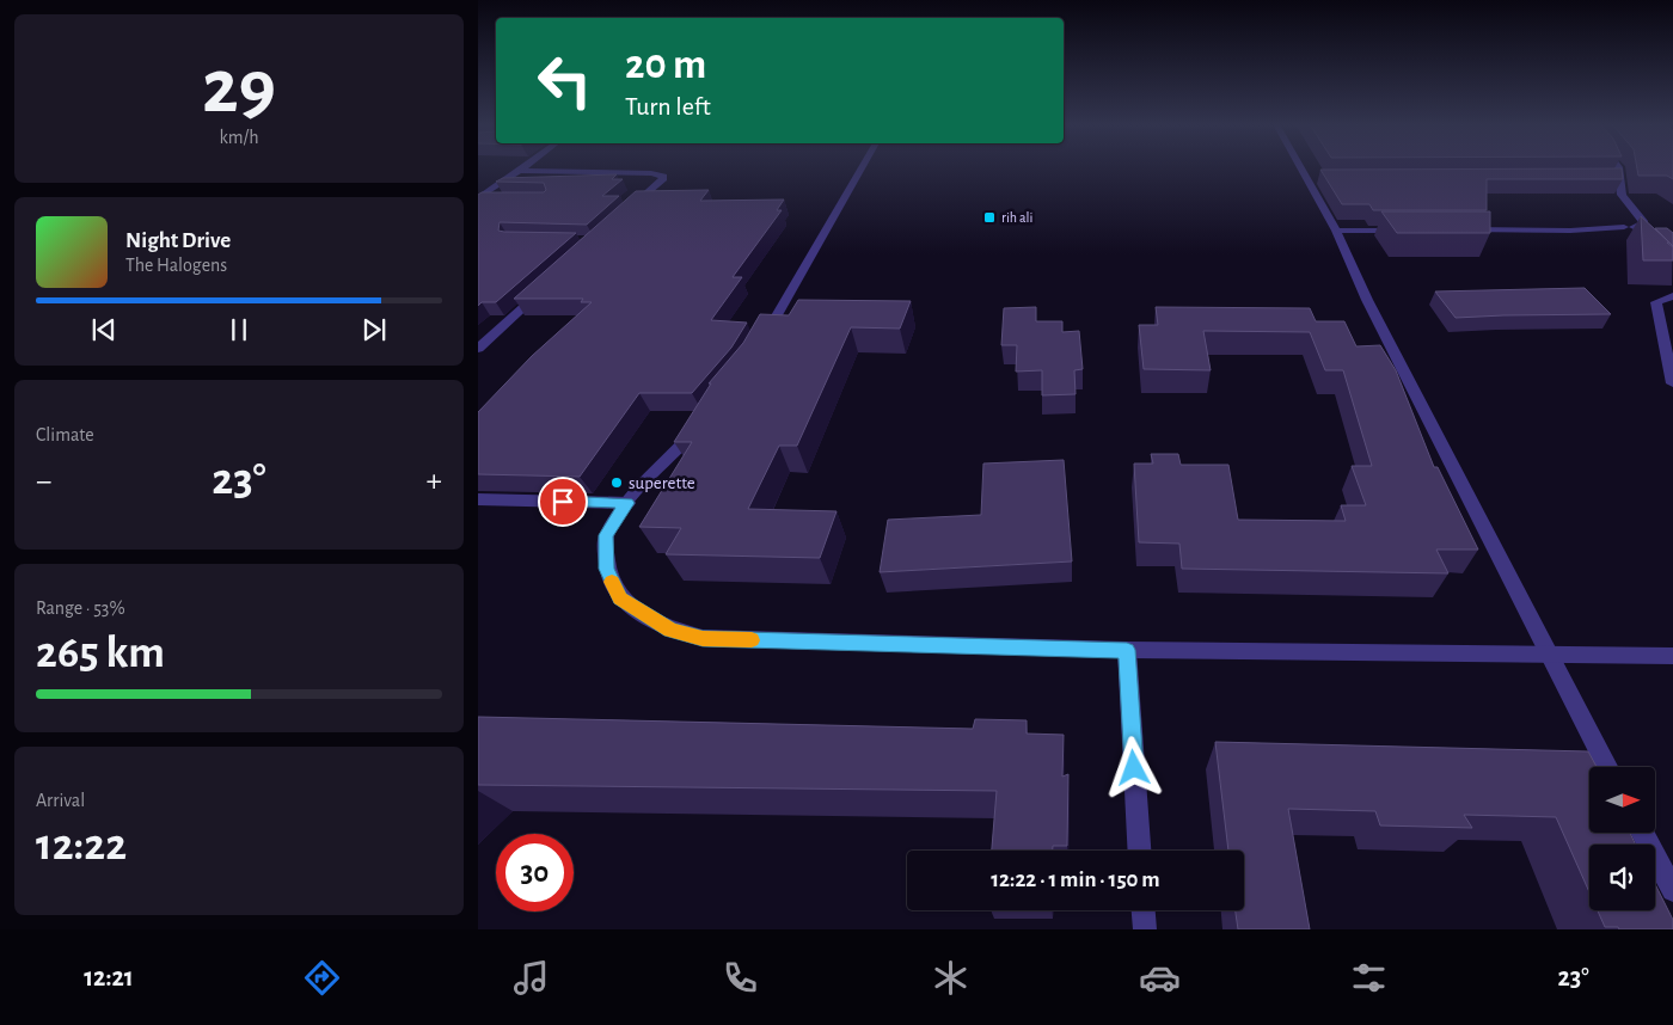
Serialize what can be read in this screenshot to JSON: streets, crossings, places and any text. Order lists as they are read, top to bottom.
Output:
{
  "places": {
    "transit": ["rih ali"],
    "other": ["superette"]
  },
  "north": "right",
  "page": {
    "tile": [
      ["29", "km/h"],
      "Climate",
      ["Range · 53%", "265 km"],
      ["Arrival", "12:22"]
    ],
    "turn": ["20 m", "Turn left"],
    "song": ["Night Drive", "The Halogens"],
    "heat": ["−", "23°", "+"],
    "limit": "30",
    "trip": "12:22 · 1 min · 150 m",
    "tabs": ["12:21", "23°"]
  }
}
